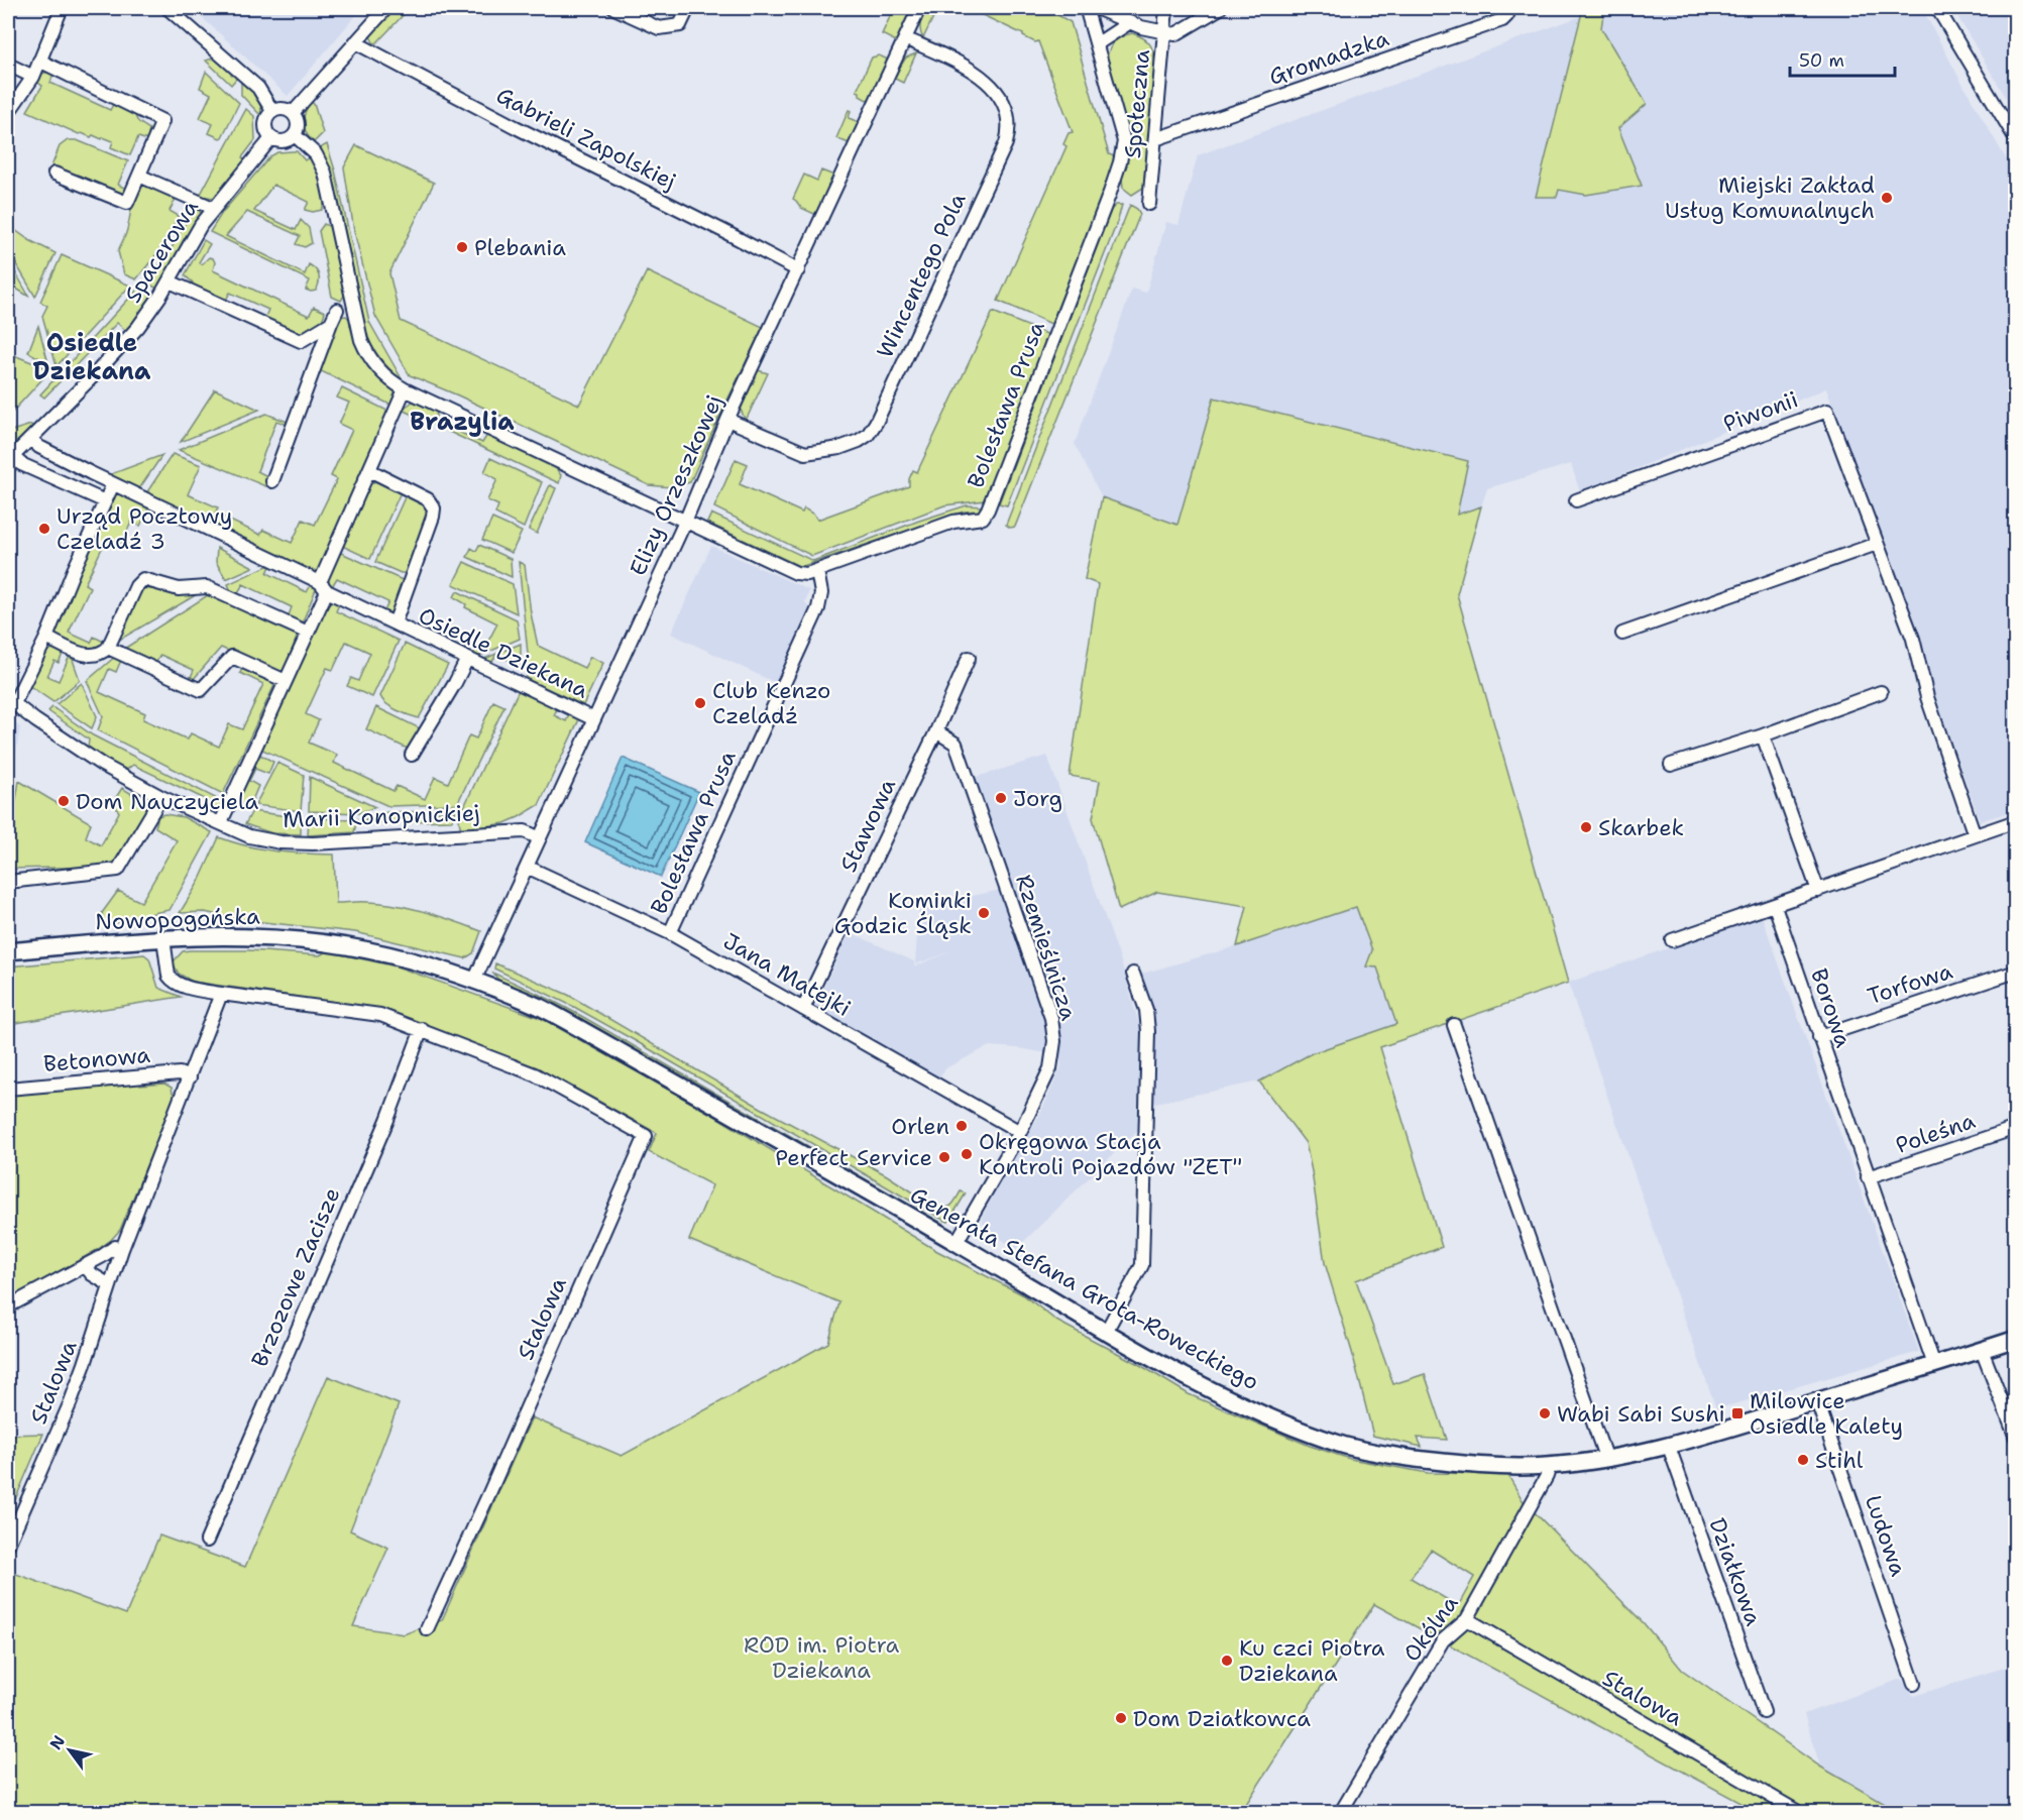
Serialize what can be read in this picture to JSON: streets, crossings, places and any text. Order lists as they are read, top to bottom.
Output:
{
  "streets": {
    "street": [
      "Gromadzka",
      "Społeczna",
      "Gabrieli Zapolskiej",
      "Spacerowa",
      "Wincentego Pola",
      "Bolesława Prusa",
      "Piwonii",
      "Elizy Orzeszkowej",
      "Osiedle Dziekana",
      "Marii Konopnickiej",
      "Stawowa",
      "Nowopogońska",
      "Rzemieślnicza",
      "Jana Matejki",
      "Torfowa",
      "Borowa",
      "Betonowa",
      "Poleśna",
      "Brzozowe Zacisze",
      "Generała Stefana Grota-Roweckiego",
      "Stalowa",
      "Ludowa",
      "Działkowa",
      "Okólna"
    ]
  },
  "crossings": [
    ["Gromadzka", "Społeczna"],
    ["Gabrieli Zapolskiej", "Elizy Orzeszkowej"],
    ["Spacerowa", "Osiedle Dziekana"],
    ["Wincentego Pola", "Elizy Orzeszkowej"],
    ["Bolesława Prusa", "Jana Matejki"],
    ["Elizy Orzeszkowej", "Osiedle Dziekana"],
    ["Elizy Orzeszkowej", "Marii Konopnickiej"],
    ["Elizy Orzeszkowej", "Jana Matejki"],
    ["Elizy Orzeszkowej", "Generała Stefana Grota-Roweckiego"],
    ["Stawowa", "Rzemieślnicza"],
    ["Stawowa", "Jana Matejki"],
    ["Nowopogońska", "Generała Stefana Grota-Roweckiego"],
    ["Rzemieślnicza", "Jana Matejki"],
    ["Rzemieślnicza", "Generała Stefana Grota-Roweckiego"],
    ["Torfowa", "Borowa"],
    ["Borowa", "Poleśna"],
    ["Borowa", "Generała Stefana Grota-Roweckiego"],
    ["Betonowa", "Stalowa"],
    ["Brzozowe Zacisze", "Stalowa"],
    ["Generała Stefana Grota-Roweckiego", "Ludowa"],
    ["Generała Stefana Grota-Roweckiego", "Działkowa"],
    ["Generała Stefana Grota-Roweckiego", "Okólna"],
    ["Stalowa", "Okólna"]
  ],
  "districts": ["Osiedle Dziekana", "Brazylia"],
  "parks": ["ROD im. Piotra Dziekana"],
  "places": {
    "other": [
      "Miejski Zakład Usług Komunalnych",
      "Plebania",
      "Urząd Pocztowy Czeladź 3",
      "Club Kenzo Czeladź",
      "Jorg",
      "Dom Nauczyciela",
      "Skarbek",
      "Kominki Godzic Śląsk",
      "Orlen",
      "Okręgowa Stacja Kontroli Pojazdów \"ZET\"",
      "Perfect Service",
      "Wabi Sabi Sushi",
      "Stihl",
      "Ku czci Piotra Dziekana",
      "Dom Działkowca"
    ],
    "transit": ["Milowice Osiedle Kalety"]
  },
  "scale_bar": "50 m",
  "north": "top left"
}
